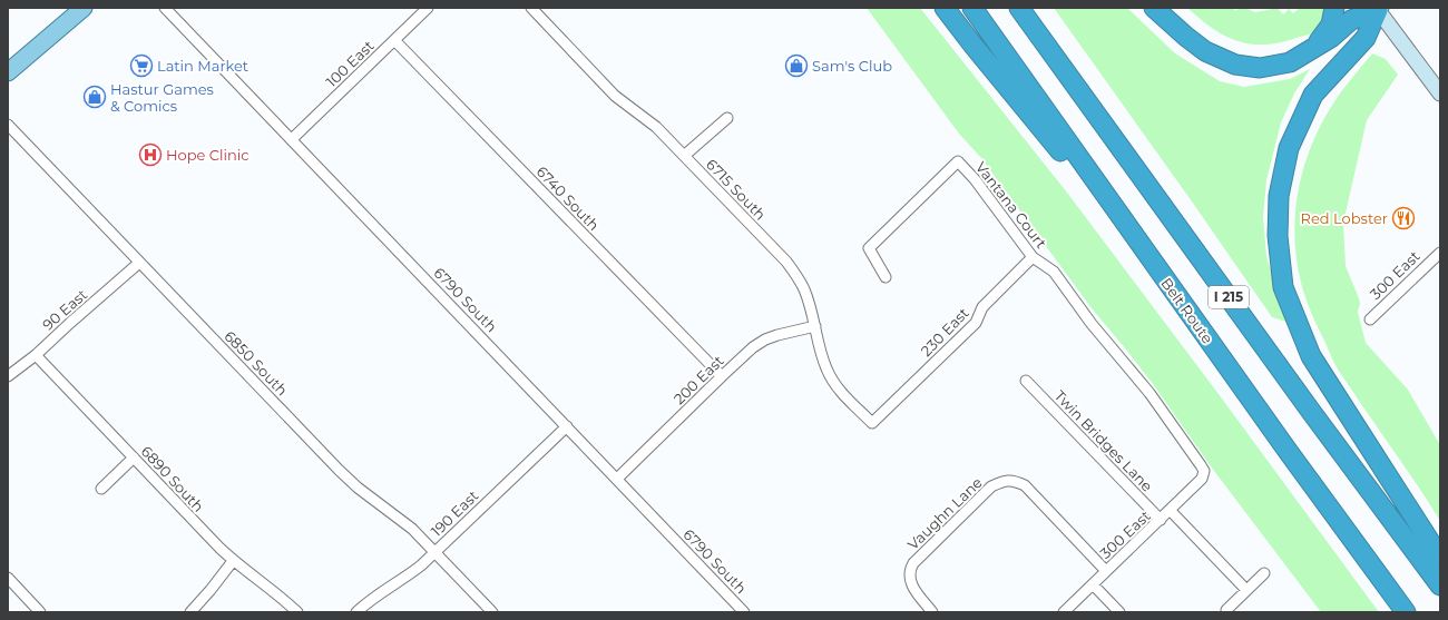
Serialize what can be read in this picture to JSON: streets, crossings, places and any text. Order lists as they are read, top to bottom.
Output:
{
  "streets": {
    "highway": ["I 215", "Belt Route"],
    "street": [
      "100 East",
      "6715 South",
      "6740 South",
      "Vantana Court",
      "300 East",
      "6790 South",
      "90 East",
      "230 East",
      "6850 South",
      "200 East",
      "Twin Bridges Lane",
      "6890 South",
      "190 East",
      "Vaughn Lane"
    ]
  },
  "crossings": [
    ["100 East", "6740 South"],
    ["100 East", "6790 South"],
    ["6715 South", "230 East"],
    ["6715 South", "200 East"],
    ["6740 South", "200 East"],
    ["Vantana Court", "300 East"],
    ["Vantana Court", "230 East"],
    ["300 East", "Twin Bridges Lane"],
    ["300 East", "Vaughn Lane"],
    ["6790 South", "200 East"],
    ["6790 South", "190 East"],
    ["90 East", "6850 South"],
    ["90 East", "6890 South"],
    ["6850 South", "190 East"]
  ],
  "places": {
    "supermarket": ["Latin Market"],
    "shop": ["Sam's Club", "Hastur Games & Comics"],
    "hospital": ["Hope Clinic"],
    "restaurant": ["Red Lobster"]
  }
}
